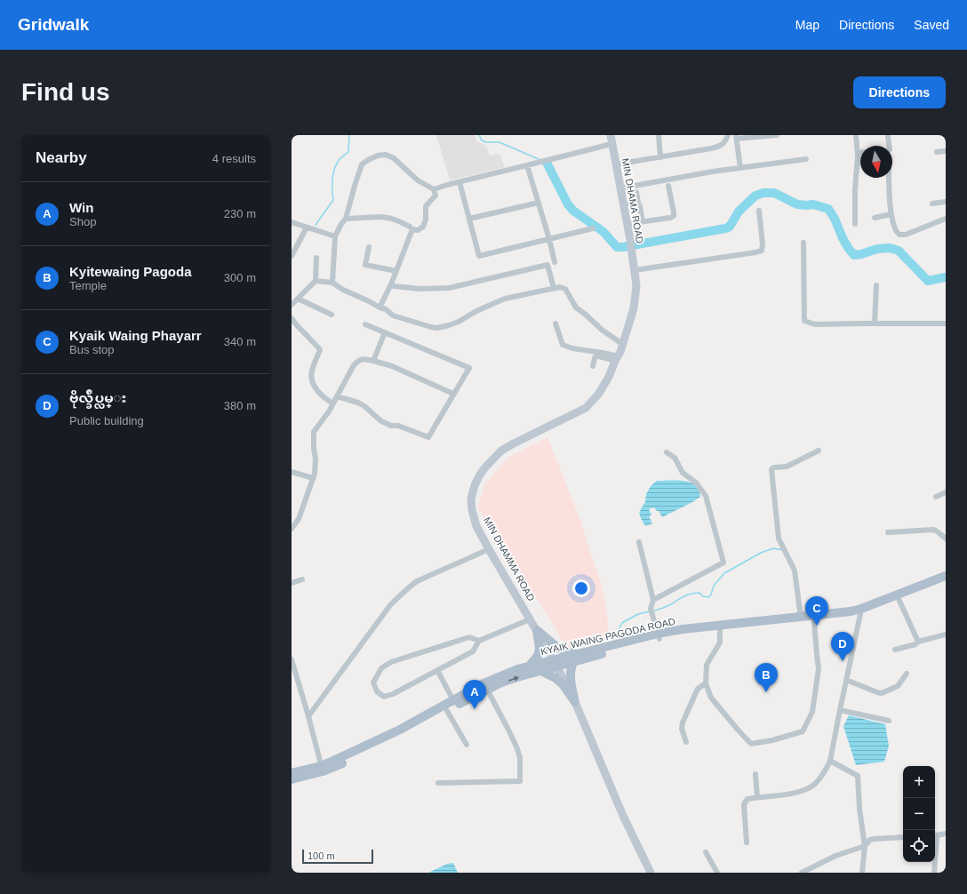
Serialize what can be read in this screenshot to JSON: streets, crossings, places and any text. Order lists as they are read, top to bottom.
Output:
{
  "streets": {
    "main road": ["MIN DHAMA ROAD", "MIN DHAMMA ROAD", "KYAIK WAING PAGODA ROAD"]
  },
  "crossings": [
    ["MIN DHAMA ROAD", "MIN DHAMMA ROAD"],
    ["MIN DHAMMA ROAD", "KYAIK WAING PAGODA ROAD"]
  ],
  "scale_bar": "100 m",
  "north": "bottom",
  "page": {
    "header": "Gridwalk",
    "nav": ["Map", "Directions", "Saved"],
    "buttons": "Directions",
    "title": "Find us",
    "heading": ["Nearby", "4 results"],
    "list": [
      {
        "mark": "A",
        "name": "Win",
        "note": "Shop",
        "value": "230 m"
      },
      {
        "mark": "B",
        "name": "Kyitewaing Pagoda",
        "note": "Temple",
        "value": "300 m"
      },
      {
        "mark": "C",
        "name": "Kyaik Waing Phayarr",
        "note": "Bus stop",
        "value": "340 m"
      },
      {
        "mark": "D",
        "name": "ဗိုလ္ခ်ဳပ္လမ္း",
        "note": "Public building",
        "value": "380 m"
      }
    ],
    "pins": [
      "C",
      "D",
      "B",
      "A"
    ],
    "map_buttons": ["+", "−"],
    "scale": "100 m"
  }
}
